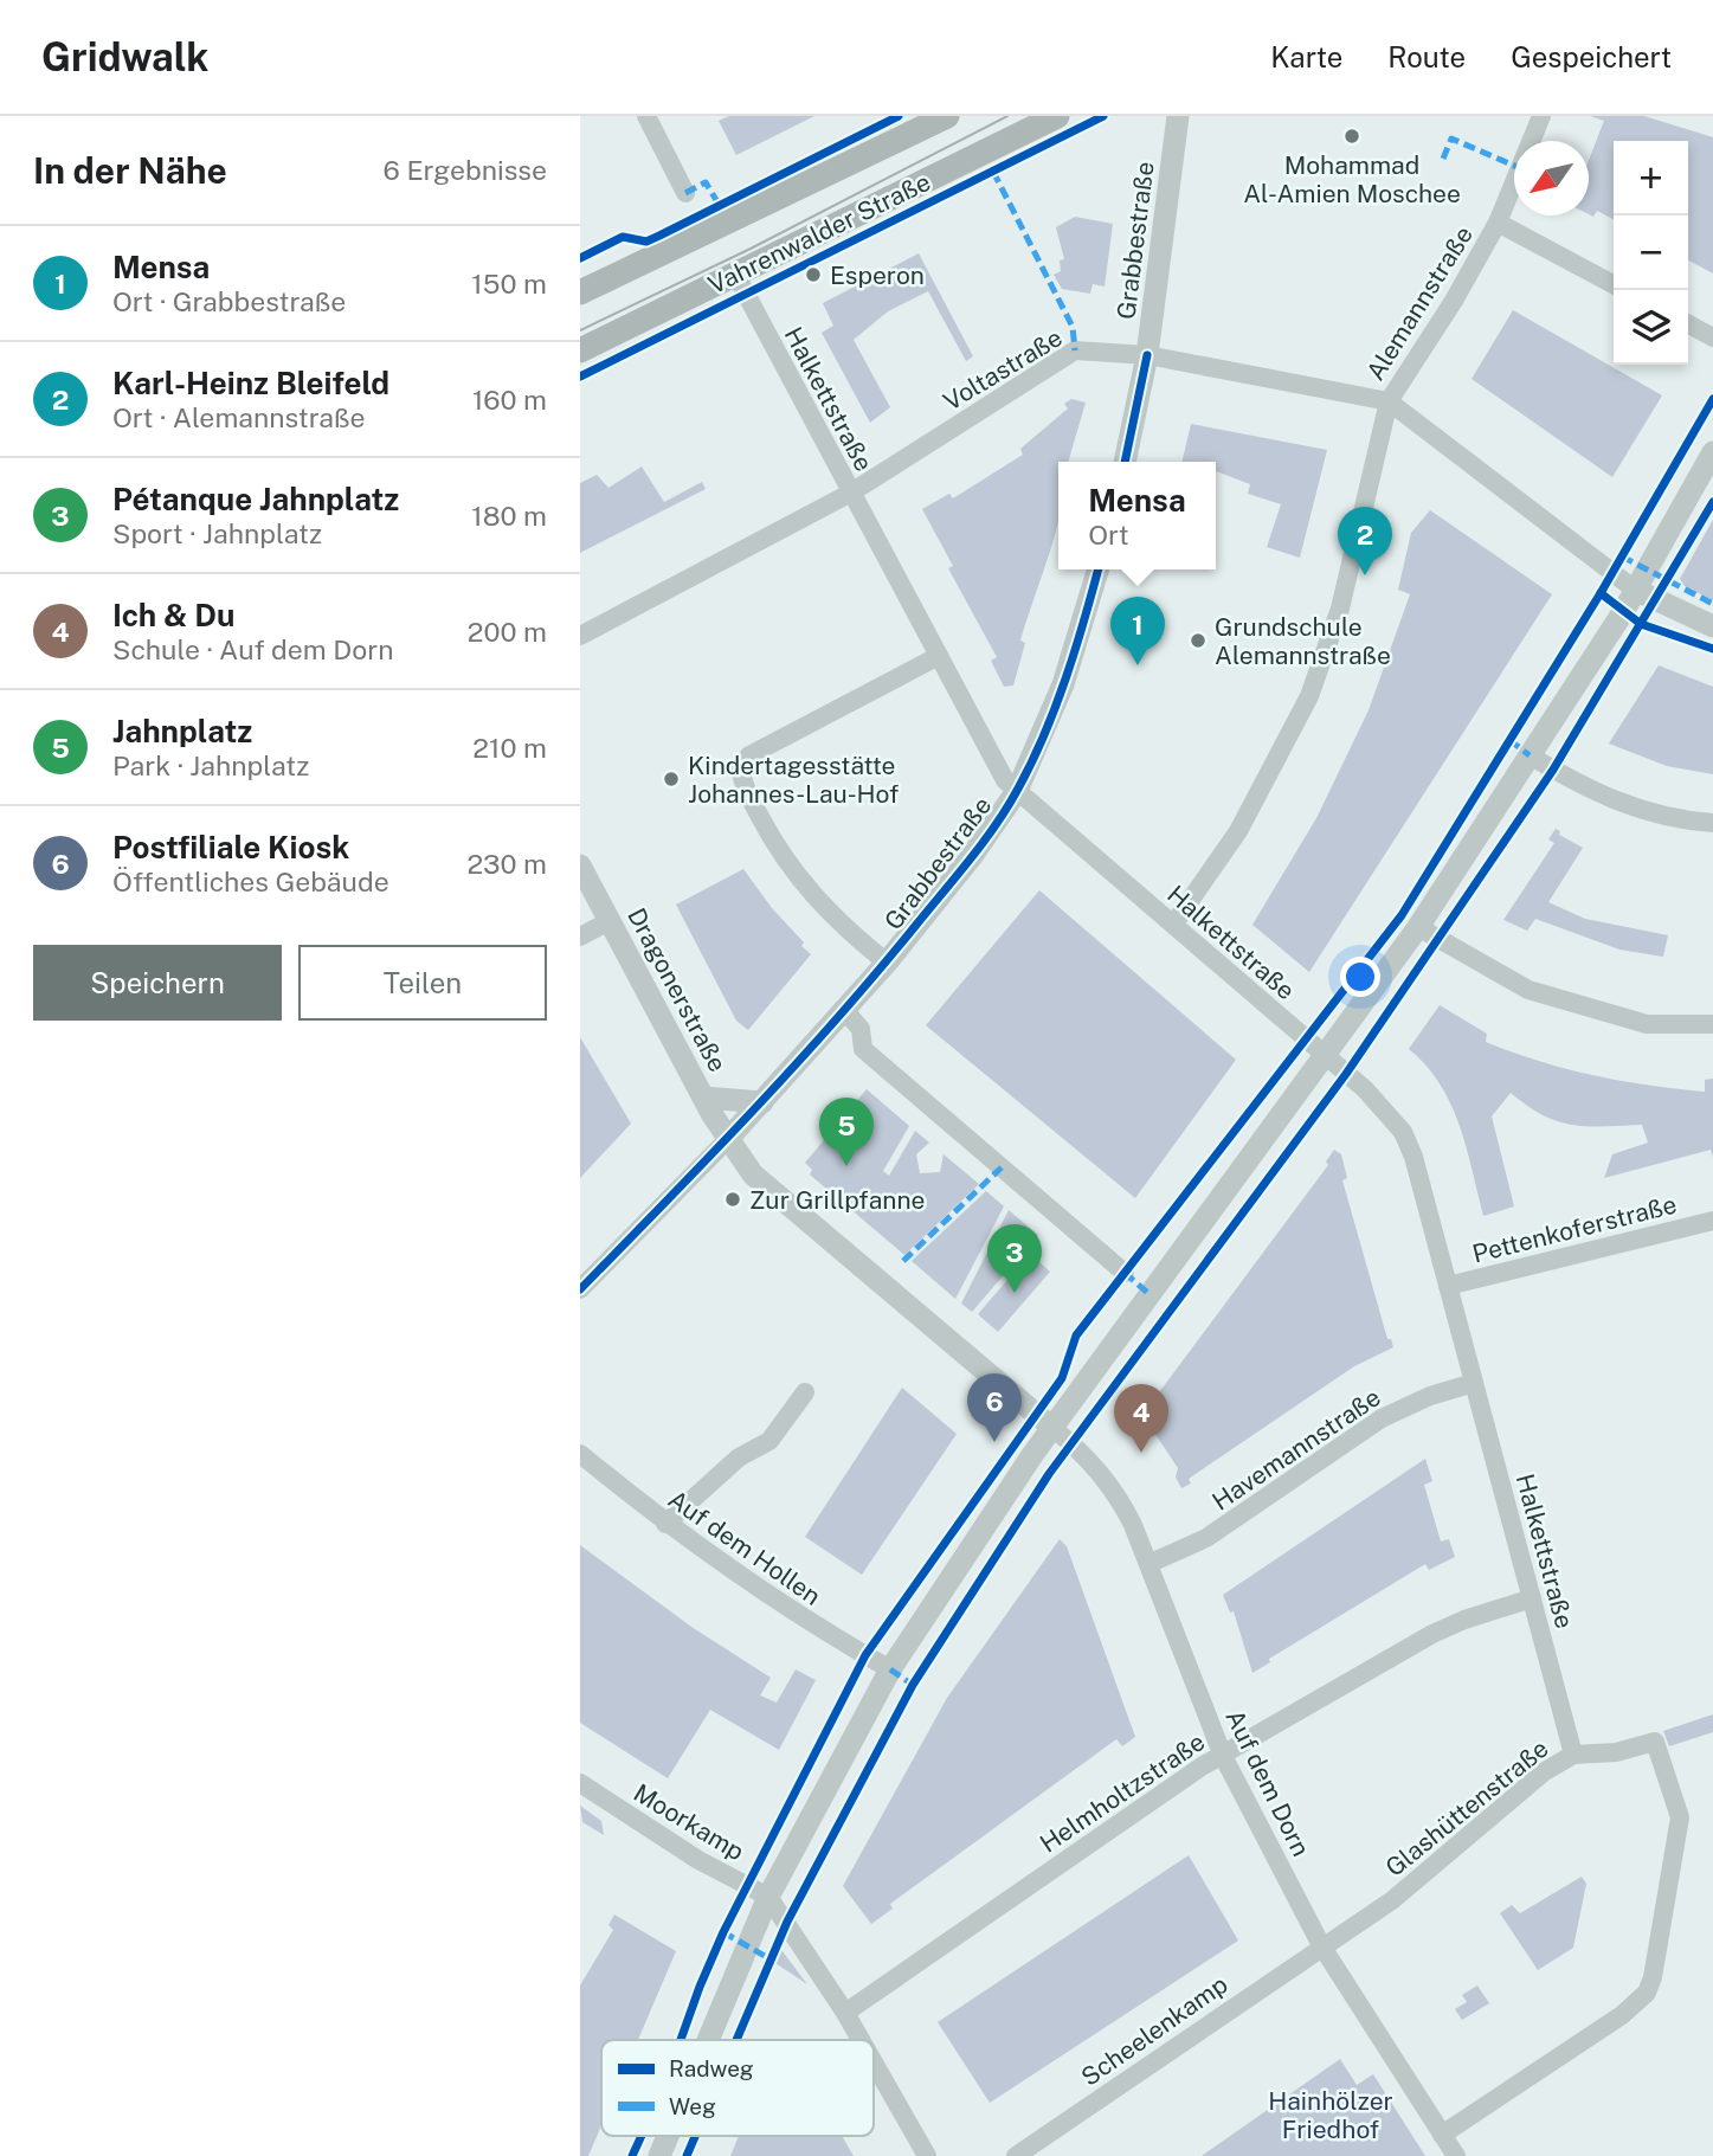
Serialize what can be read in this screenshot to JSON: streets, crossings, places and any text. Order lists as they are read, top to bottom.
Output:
{
  "streets": {
    "main road": ["Vahrenwalder Straße"],
    "street": [
      "Grabbestraße",
      "Alemannstraße",
      "Voltastraße",
      "Halkettstraße",
      "Dragonerstraße",
      "Pettenkoferstraße",
      "Havemannstraße",
      "Auf dem Hollen",
      "Auf dem Dorn",
      "Helmholtzstraße",
      "Glashüttenstraße",
      "Moorkamp",
      "Scheelenkamp"
    ]
  },
  "crossings": [
    ["Vahrenwalder Straße", "Halkettstraße"],
    ["Grabbestraße", "Voltastraße"],
    ["Grabbestraße", "Halkettstraße"],
    ["Grabbestraße", "Dragonerstraße"],
    ["Alemannstraße", "Voltastraße"],
    ["Alemannstraße", "Halkettstraße"],
    ["Voltastraße", "Halkettstraße"],
    ["Halkettstraße", "Pettenkoferstraße"],
    ["Halkettstraße", "Havemannstraße"],
    ["Halkettstraße", "Helmholtzstraße"],
    ["Halkettstraße", "Glashüttenstraße"],
    ["Dragonerstraße", "Auf dem Dorn"],
    ["Havemannstraße", "Auf dem Dorn"],
    ["Auf dem Dorn", "Helmholtzstraße"],
    ["Auf dem Dorn", "Glashüttenstraße"],
    ["Auf dem Dorn", "Scheelenkamp"],
    ["Helmholtzstraße", "Moorkamp"],
    ["Glashüttenstraße", "Scheelenkamp"]
  ],
  "parks": ["Hainhölzer Friedhof"],
  "places": [
    "Mohammad Al-Amien Moschee",
    "Esperon",
    "Grundschule Alemannstraße",
    "Kindertagesstätte Johannes-Lau-Hof",
    "Zur Grillpfanne"
  ],
  "legend": ["Radweg", "Weg"],
  "north": "bottom left",
  "page": {
    "header": "Gridwalk",
    "nav": ["Karte", "Route", "Gespeichert"],
    "heading": ["In der Nähe", "6 Ergebnisse"],
    "map_buttons": ["+", "−"],
    "list": [
      {
        "mark": "1",
        "name": "Mensa",
        "note": "Ort · Grabbestraße",
        "value": "150 m"
      },
      {
        "mark": "2",
        "name": "Karl-Heinz Bleifeld",
        "note": "Ort · Alemannstraße",
        "value": "160 m"
      },
      {
        "mark": "3",
        "name": "Pétanque Jahnplatz",
        "note": "Sport · Jahnplatz",
        "value": "180 m"
      },
      {
        "mark": "4",
        "name": "Ich & Du",
        "note": "Schule · Auf dem Dorn",
        "value": "200 m"
      },
      {
        "mark": "5",
        "name": "Jahnplatz",
        "note": "Park · Jahnplatz",
        "value": "210 m"
      },
      {
        "mark": "6",
        "name": "Postfiliale Kiosk",
        "note": "Öffentliches Gebäude",
        "value": "230 m"
      }
    ],
    "popup": ["Mensa", "Ort"],
    "pins": [
      "2",
      "1",
      "5",
      "3",
      "6",
      "4"
    ],
    "buttons": ["Speichern", "Teilen"]
  }
}
